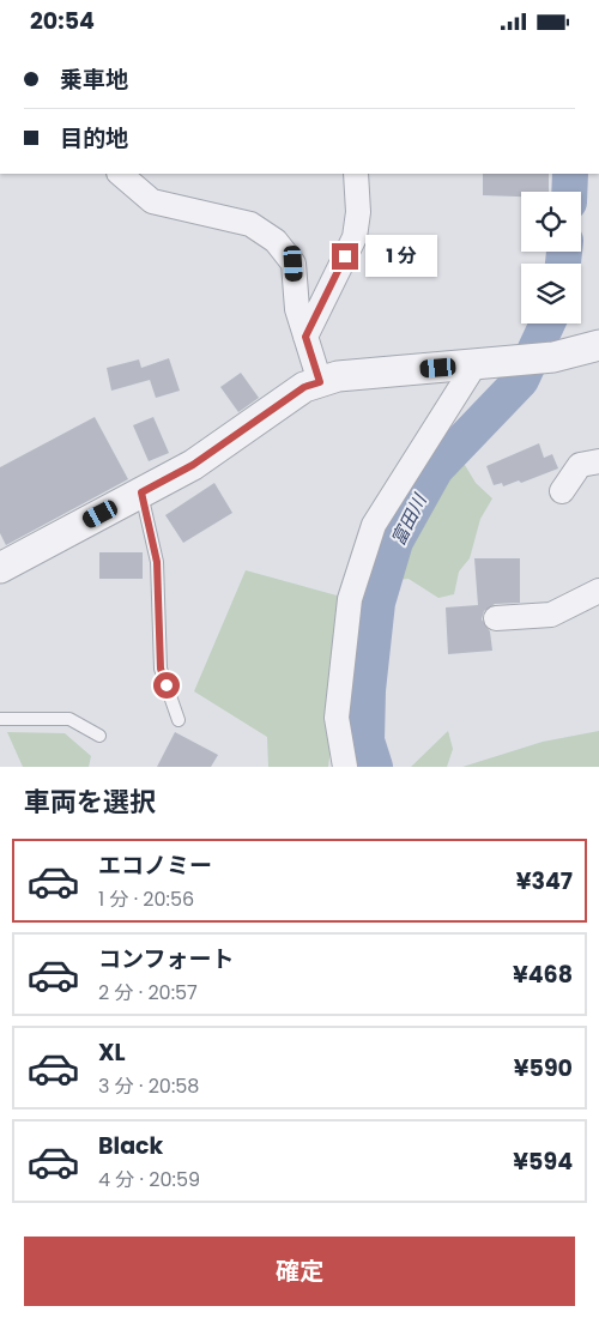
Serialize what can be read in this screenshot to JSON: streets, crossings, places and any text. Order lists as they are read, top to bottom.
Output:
{
  "water": ["富田川"],
  "page": {
    "status": "20:54",
    "banner": ["乗車地", "目的地"],
    "bubble": "1 分",
    "heading": "車両を選択",
    "list": [
      {
        "name": "エコノミー",
        "note": "1 分 · 20:56",
        "value": "¥347"
      },
      {
        "name": "コンフォート",
        "note": "2 分 · 20:57",
        "value": "¥468"
      },
      {
        "name": "XL",
        "note": "3 分 · 20:58",
        "value": "¥590"
      },
      {
        "name": "Black",
        "note": "4 分 · 20:59",
        "value": "¥594"
      }
    ],
    "buttons": "確定"
  }
}
